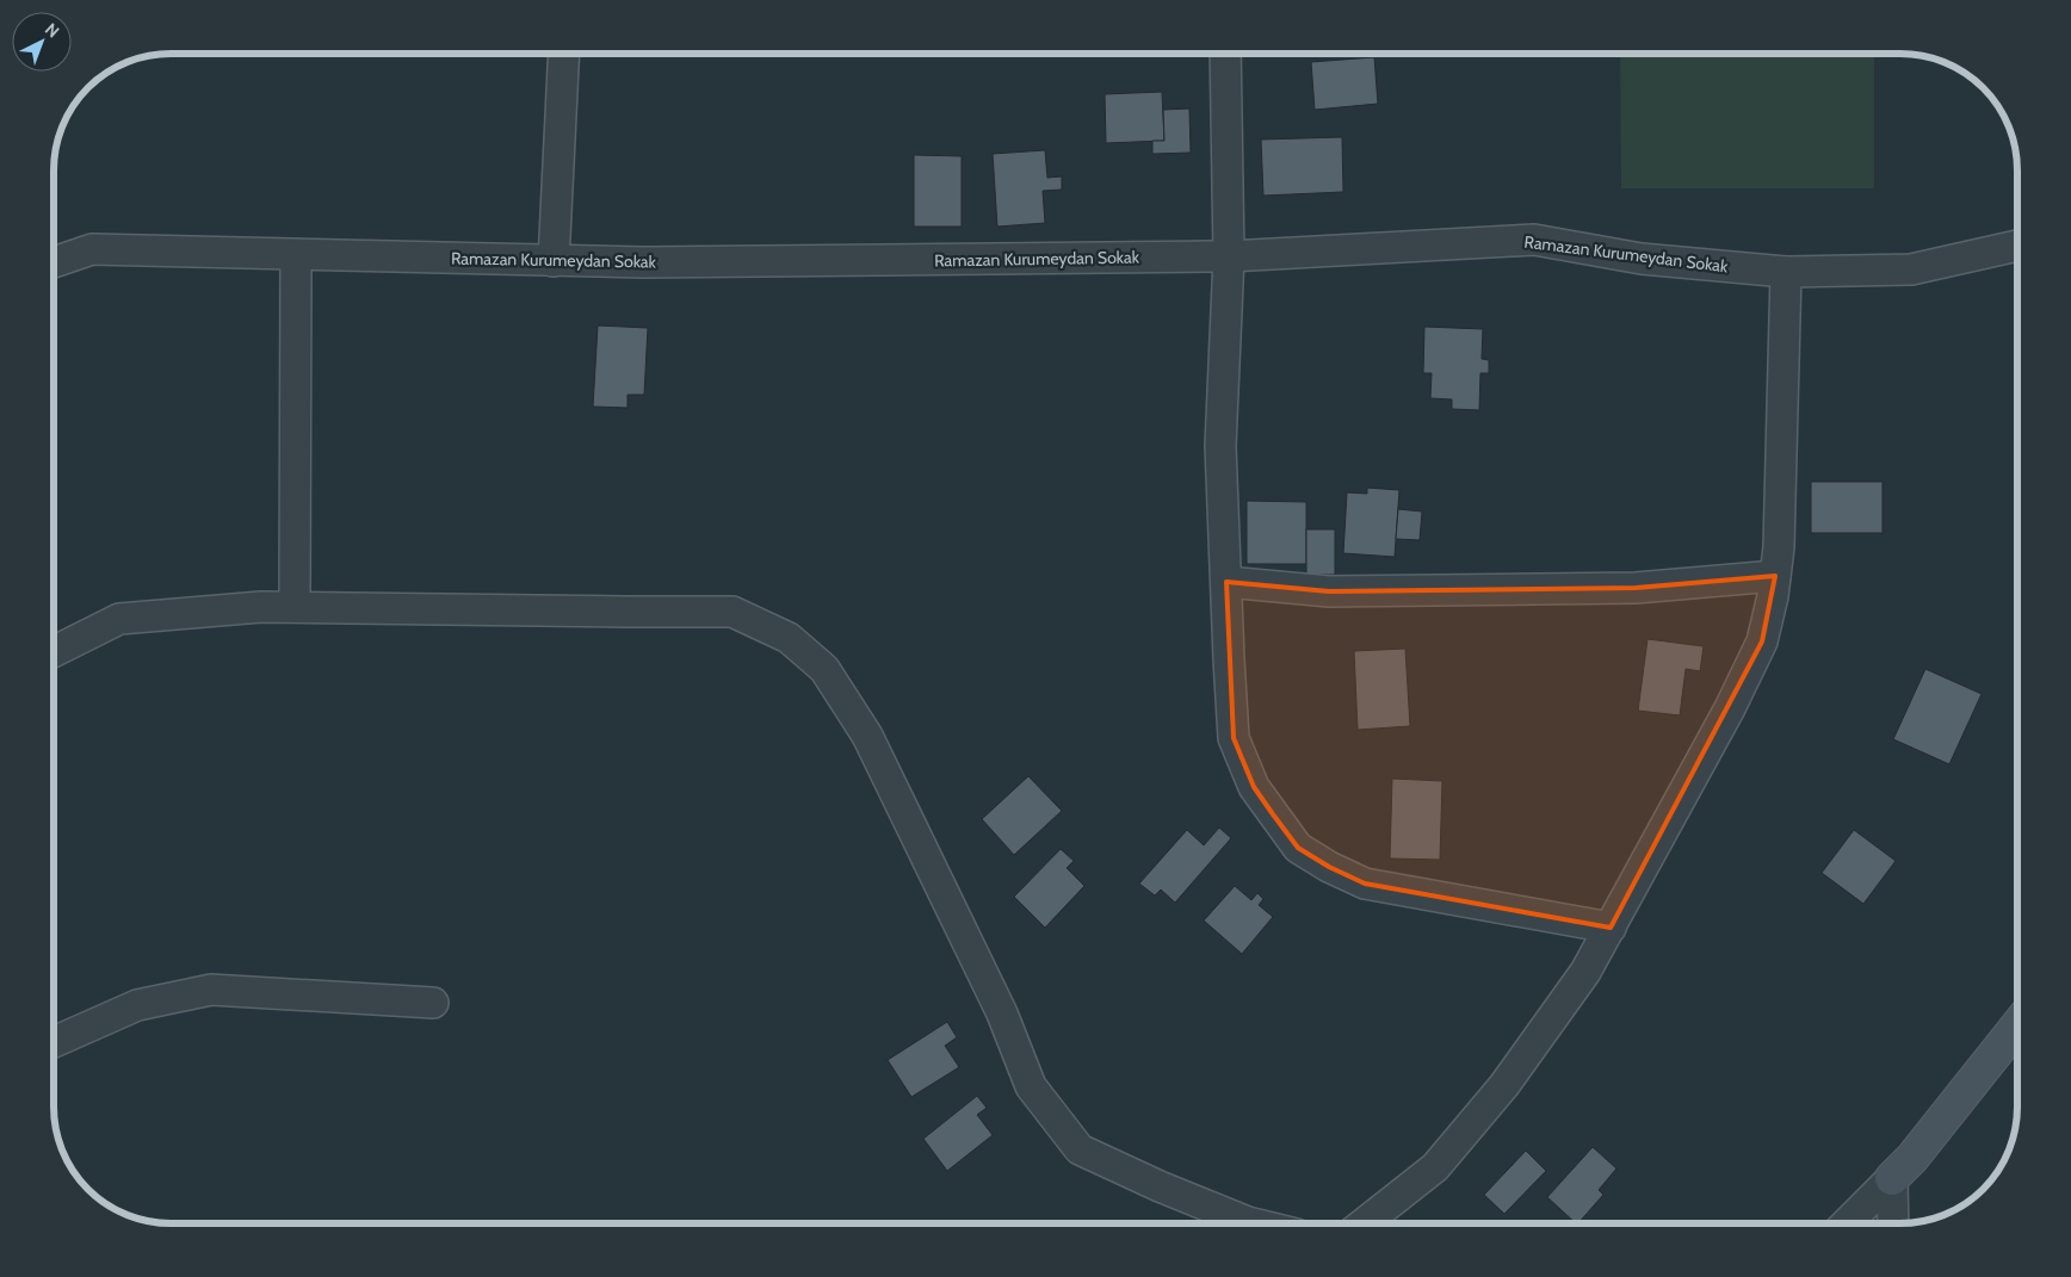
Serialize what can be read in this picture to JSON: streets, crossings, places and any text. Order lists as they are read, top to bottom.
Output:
{
  "streets": {
    "street": ["Ramazan Kurumeydan Sokak"]
  },
  "north": "top right"
}
